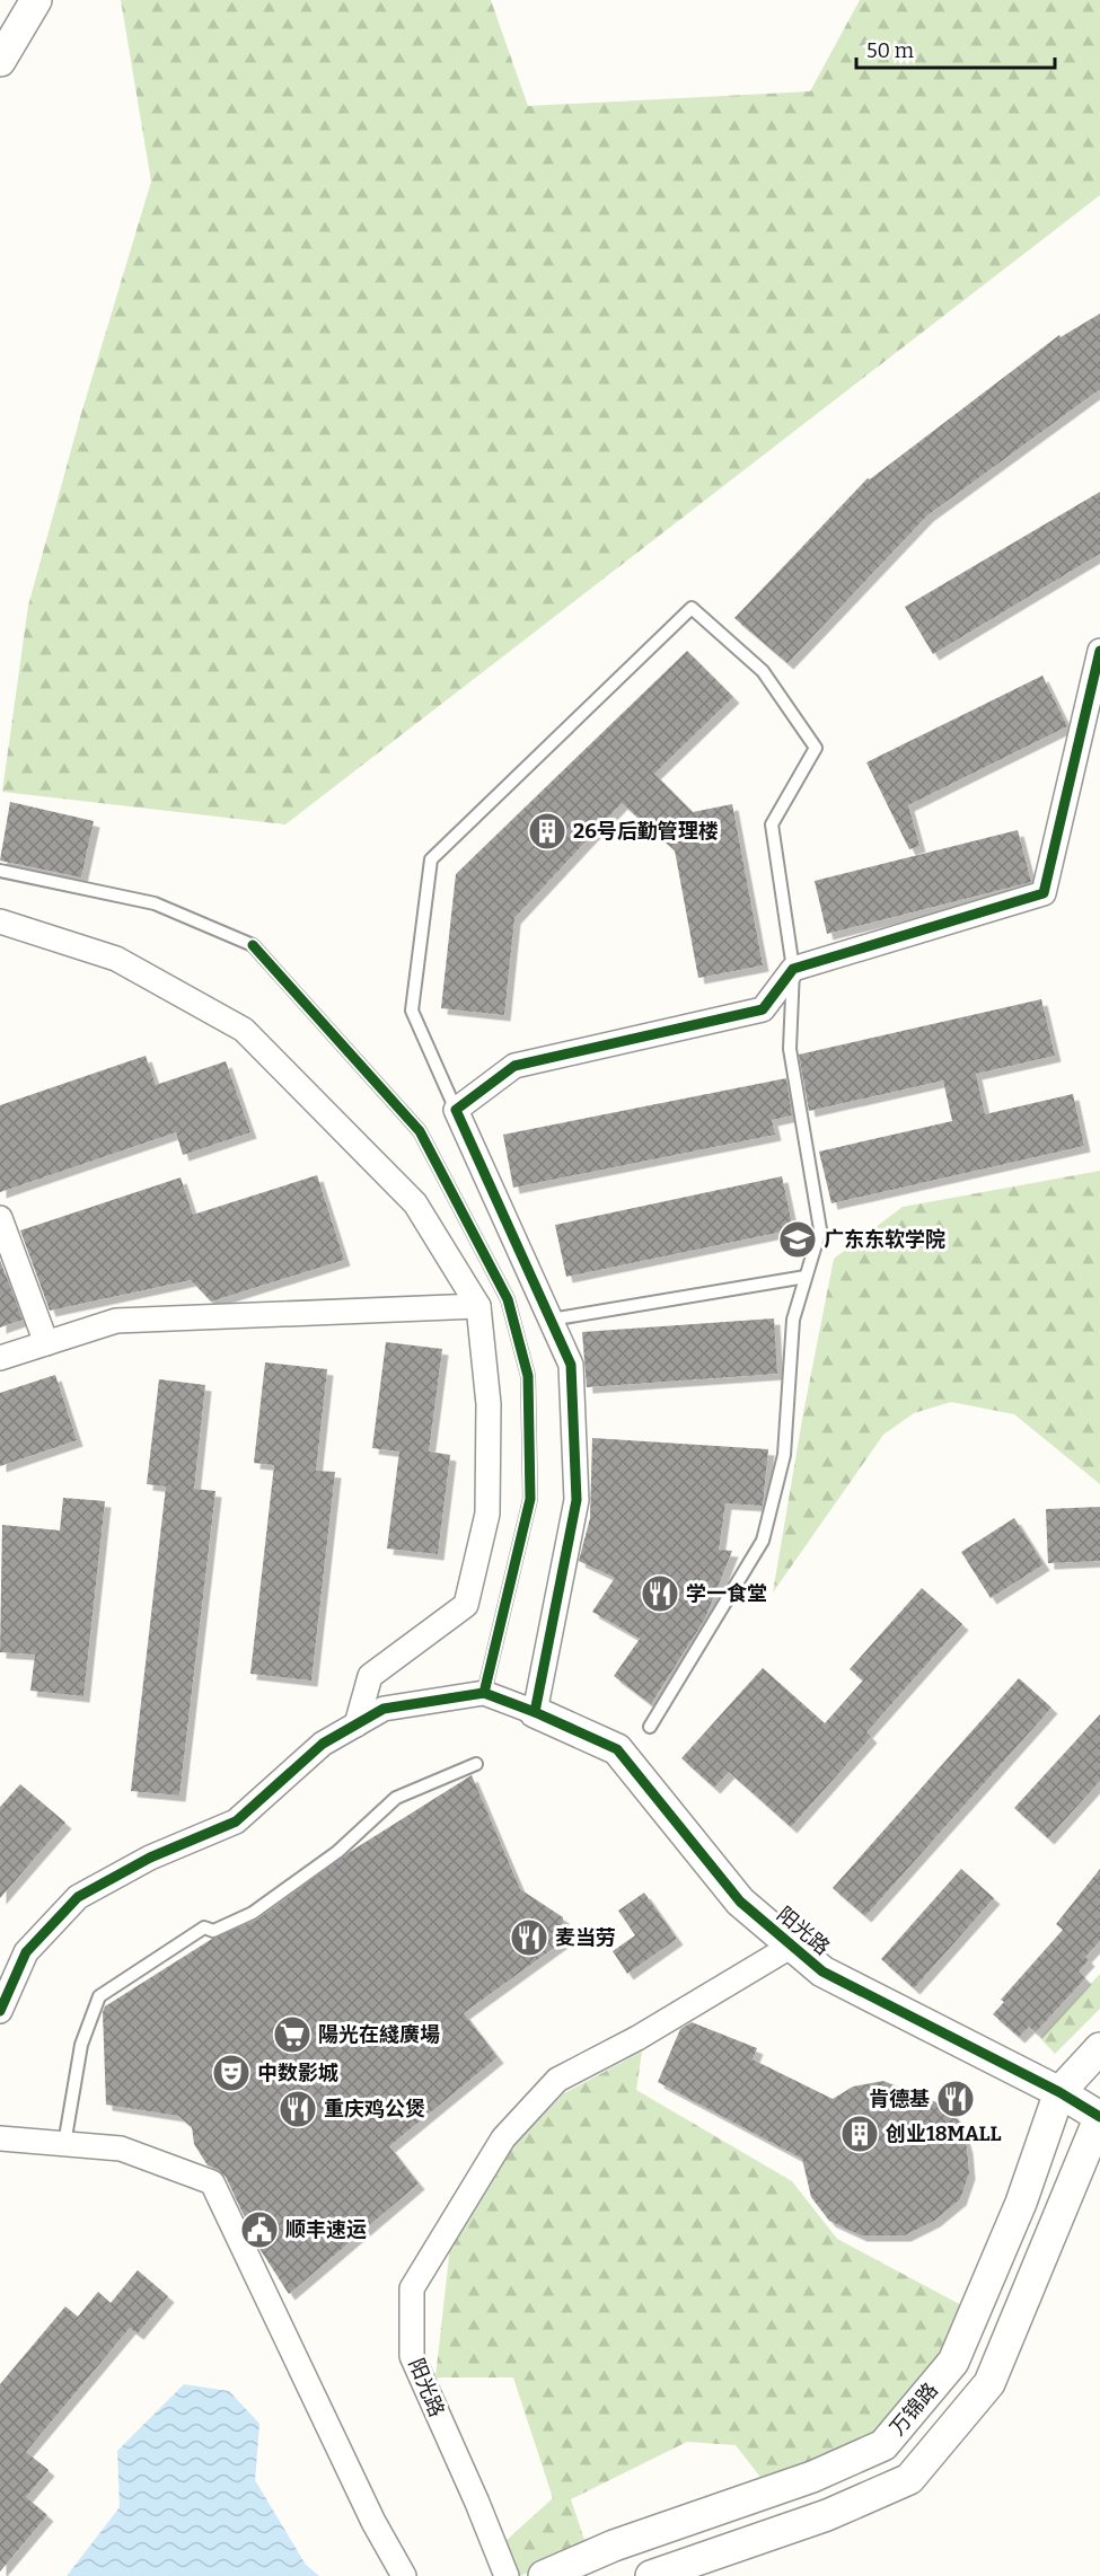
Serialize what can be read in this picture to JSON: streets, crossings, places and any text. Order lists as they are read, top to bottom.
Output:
{
  "streets": {
    "street": ["阳光路", "万锦路"]
  },
  "crossings": [
    ["阳光路", "万锦路"]
  ],
  "places": {
    "building": ["26号后勤管理楼", "创业18MALL"],
    "school or university": ["广东东软学院"],
    "restaurant": [
      "学一食堂",
      "麦当劳",
      "肯德基",
      "重庆鸡公煲"
    ],
    "supermarket": ["陽光在綫廣場"],
    "theatre": ["中数影城"],
    "public building": ["顺丰速运"]
  },
  "scale_bar": "50 m"
}
